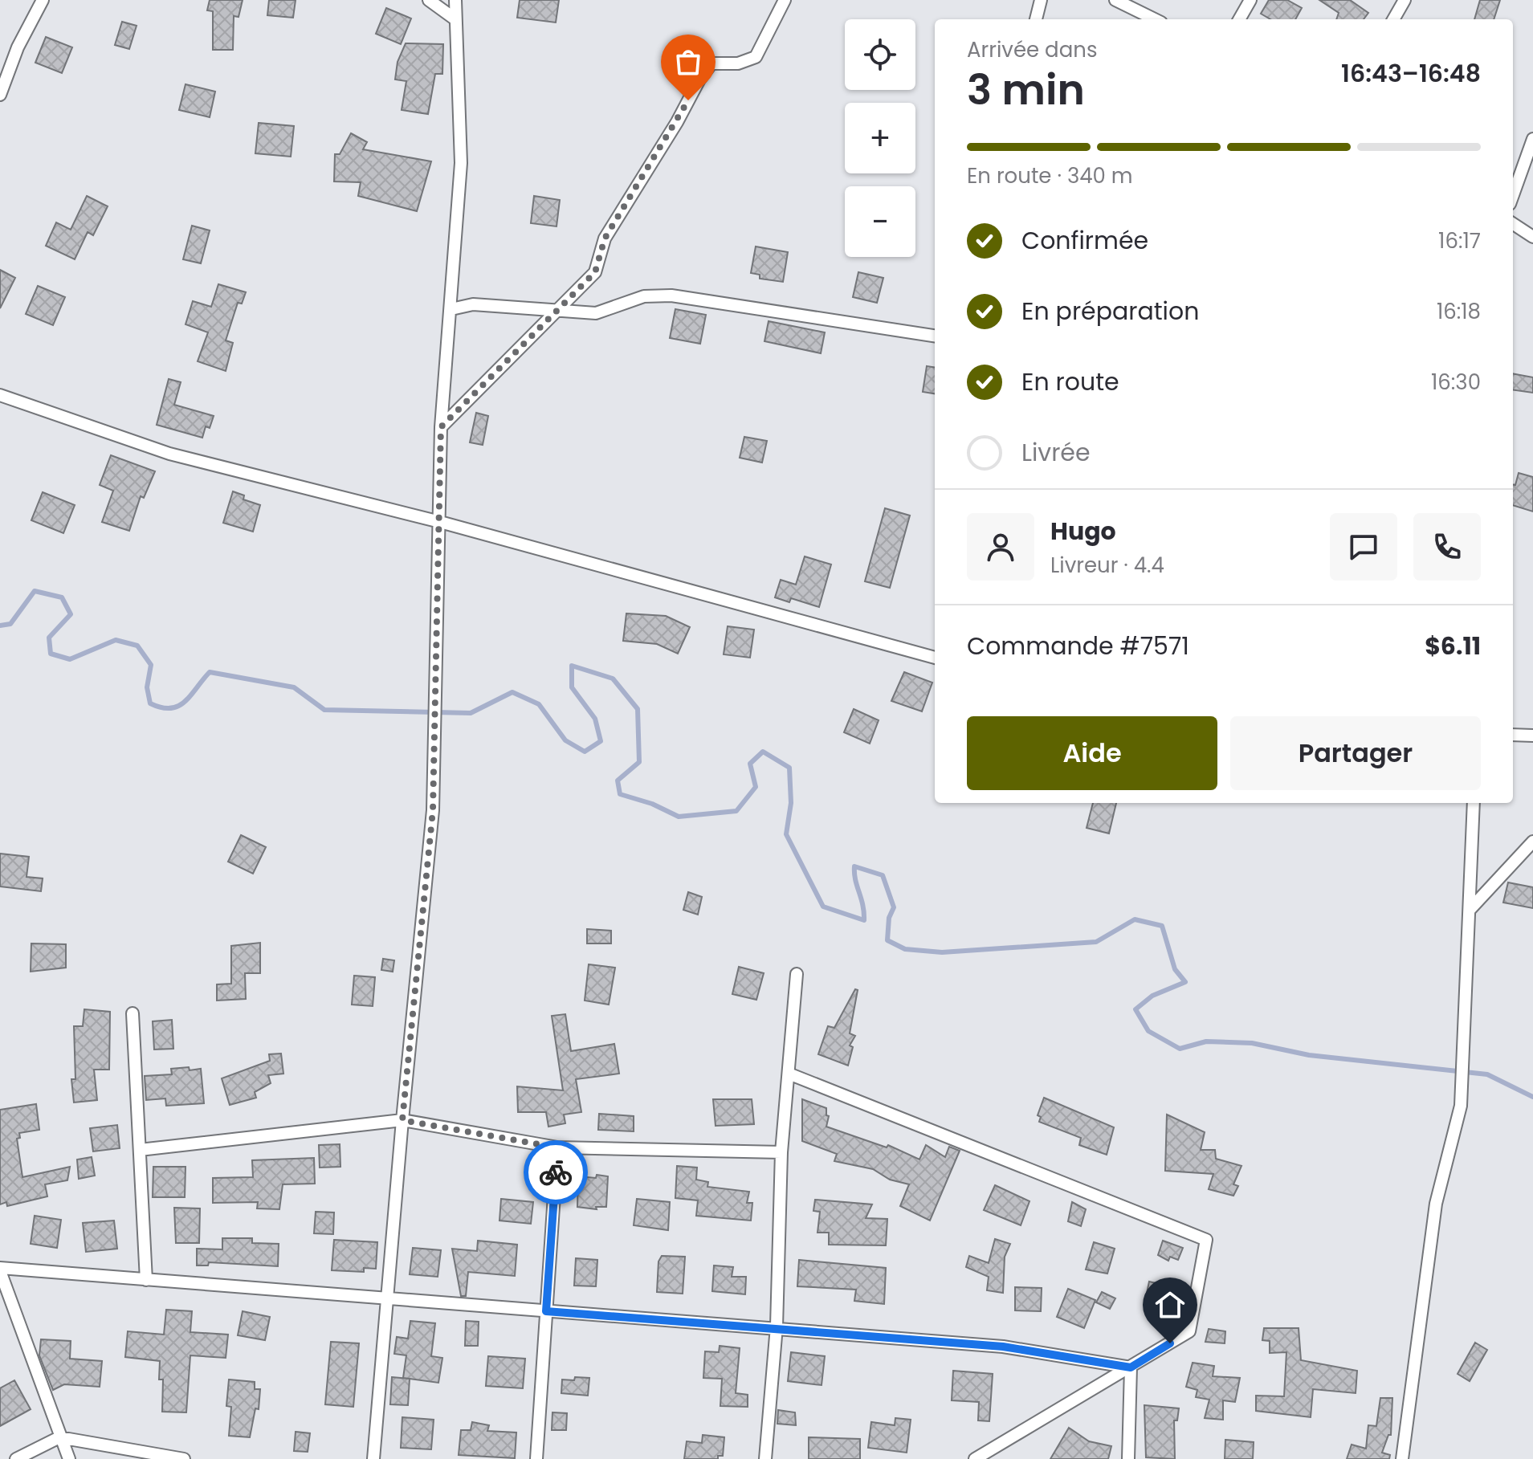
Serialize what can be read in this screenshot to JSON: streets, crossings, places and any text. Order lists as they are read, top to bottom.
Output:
{
  "page": {
    "map_buttons": ["+", "−"],
    "heading": ["3 min", "Arrivée dans", "16:43–16:48"],
    "panel": [
      "Hugo",
      "Livreur · 4.4",
      "Commande #7571",
      "$6.11"
    ],
    "bar": "En route · 340 m",
    "list": [
      ["Confirmée", "16:17"],
      ["En préparation", "16:18"],
      ["En route", "16:30"],
      "Livrée"
    ],
    "buttons": ["Aide", "Partager"]
  }
}
